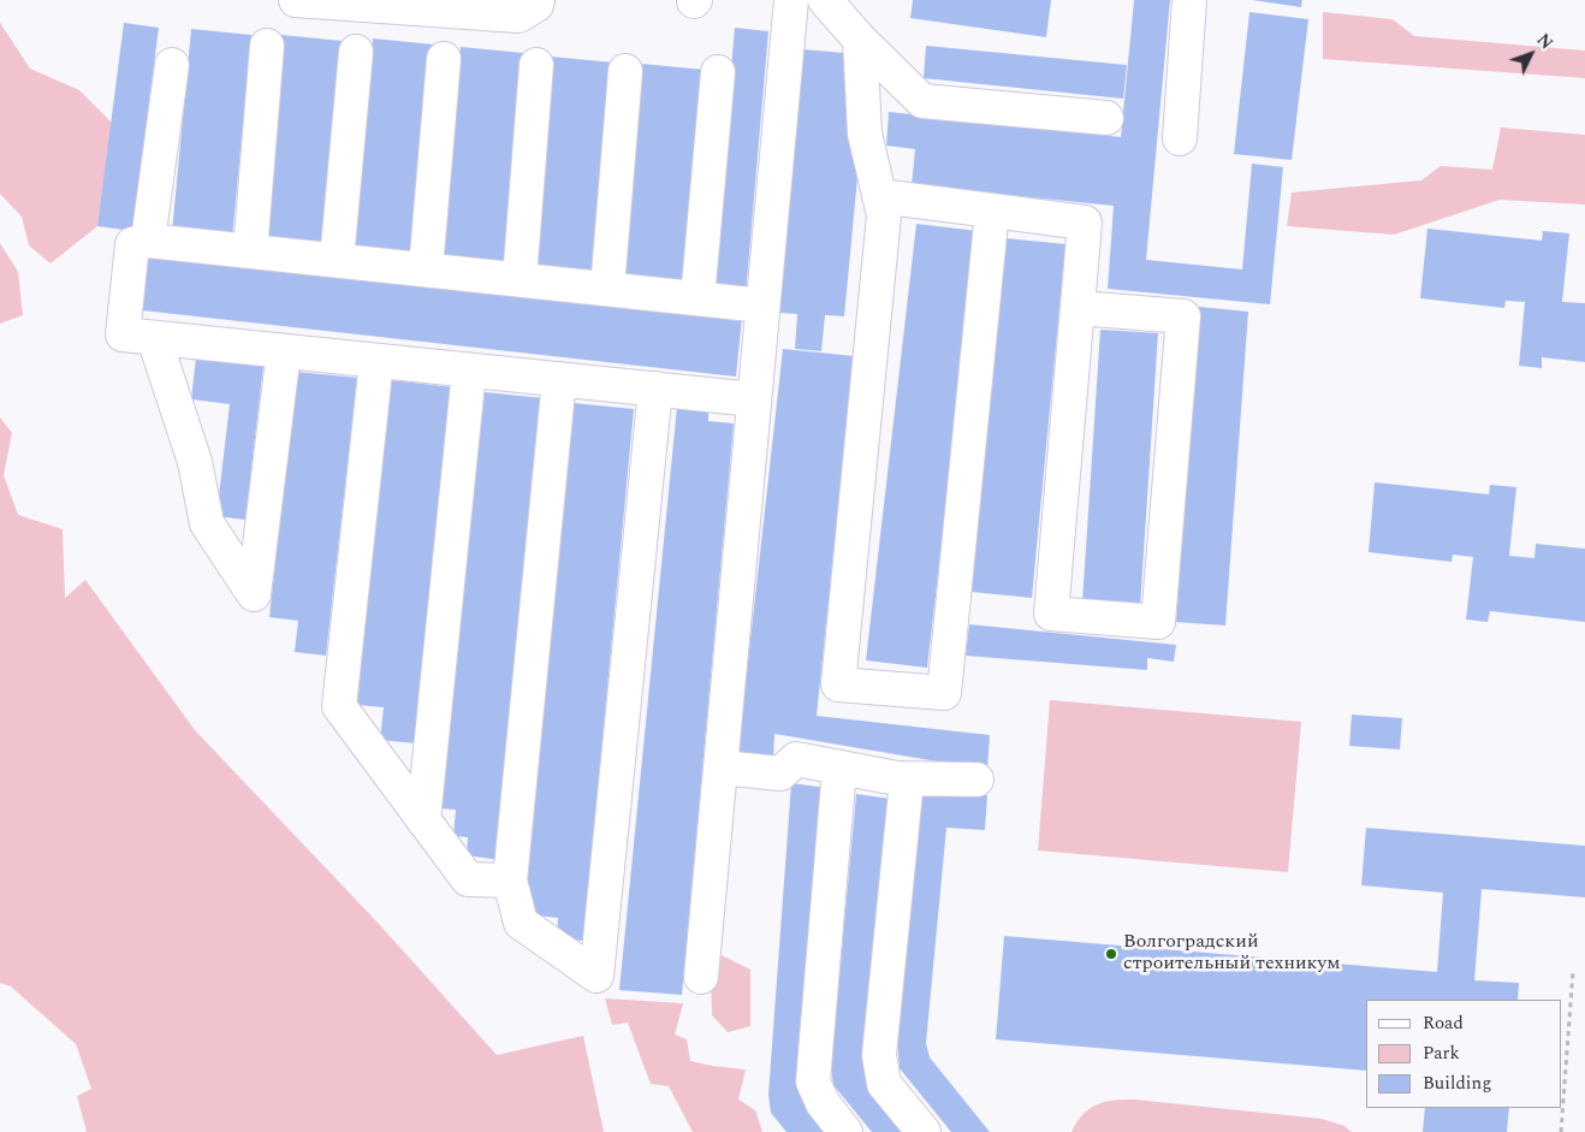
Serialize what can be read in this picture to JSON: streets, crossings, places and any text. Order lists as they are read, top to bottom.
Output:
{
  "places": ["Волгоградский строительный техникум"],
  "legend": ["Road", "Park", "Building"],
  "north": "top right"
}
